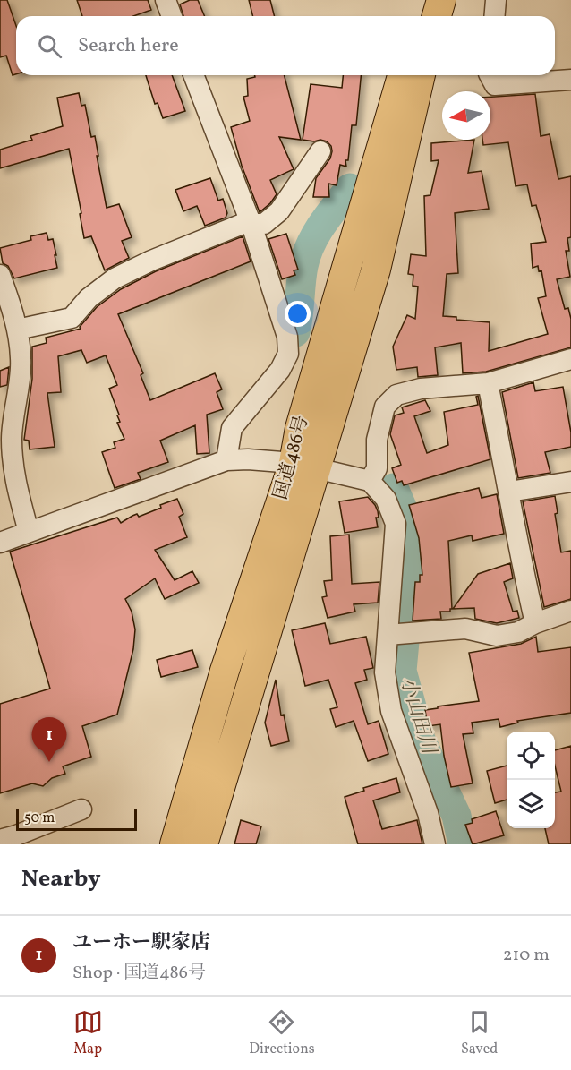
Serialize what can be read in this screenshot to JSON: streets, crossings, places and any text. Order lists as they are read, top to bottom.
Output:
{
  "streets": {
    "highway": ["国道486号"]
  },
  "water": ["小山田川"],
  "scale_bar": "50 m",
  "north": "left",
  "page": {
    "search": "Search here",
    "pins": "1",
    "scale": "50 m",
    "heading": "Nearby",
    "list": [
      {
        "mark": "1",
        "name": "ユーホー駅家店",
        "note": "Shop · 国道486号",
        "value": "210 m"
      }
    ],
    "nav": ["Map", "Directions", "Saved"]
  }
}
